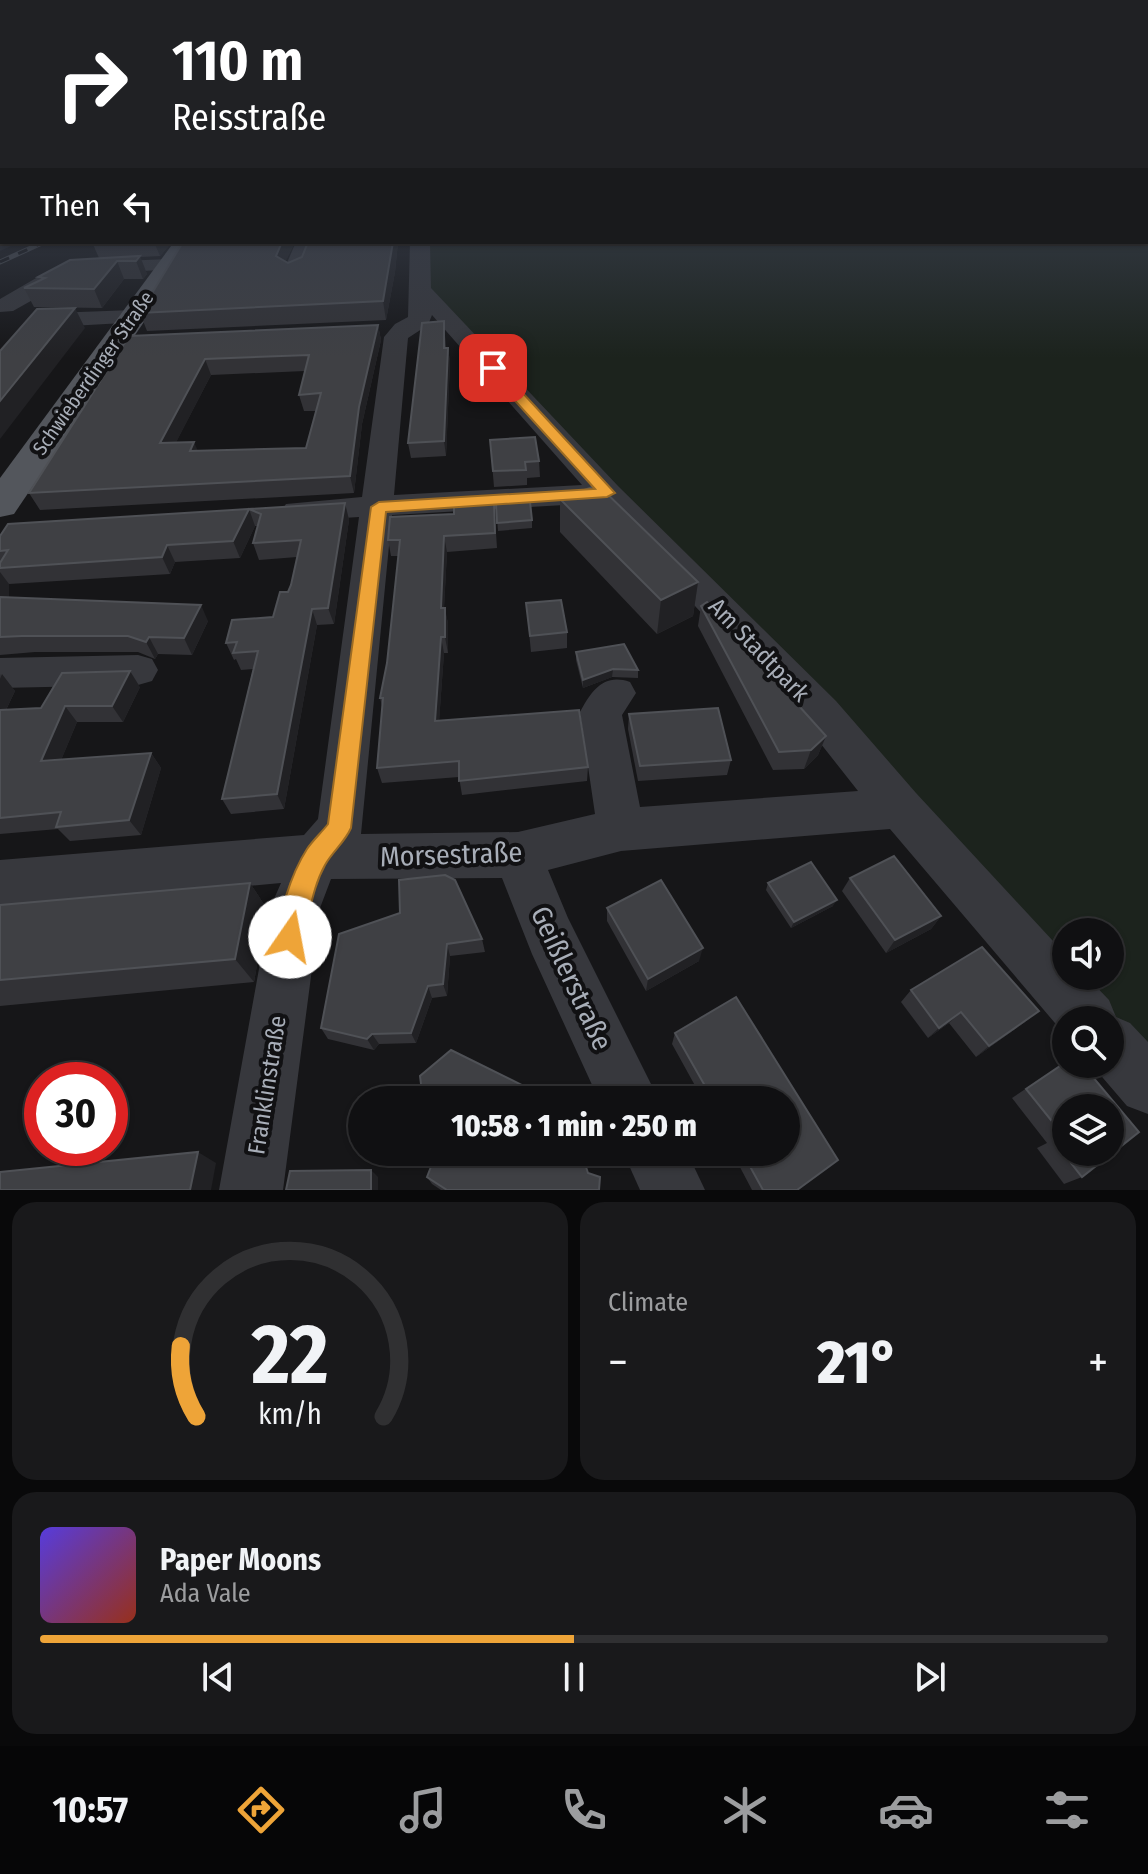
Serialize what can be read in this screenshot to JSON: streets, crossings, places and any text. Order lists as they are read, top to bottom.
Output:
{
  "streets": {
    "main road": ["Schwieberdinger Straße"],
    "street": [
      "Am Stadtpark",
      "Morsestraße",
      "Geißlerstraße",
      "Franklinstraße"
    ]
  },
  "crossings": [
    ["Am Stadtpark", "Morsestraße"],
    ["Am Stadtpark", "Franklinstraße"],
    ["Morsestraße", "Geißlerstraße"],
    ["Morsestraße", "Franklinstraße"]
  ],
  "page": {
    "turn": ["110 m", "Reisstraße"],
    "then": "Then",
    "limit": "30",
    "trip": "10:58 · 1 min · 250 m",
    "tile": "Climate",
    "heat": ["−", "21°", "+"],
    "song": ["Paper Moons", "Ada Vale"],
    "tabs": "10:57",
    "gauge": ["22", "km/h"]
  }
}
